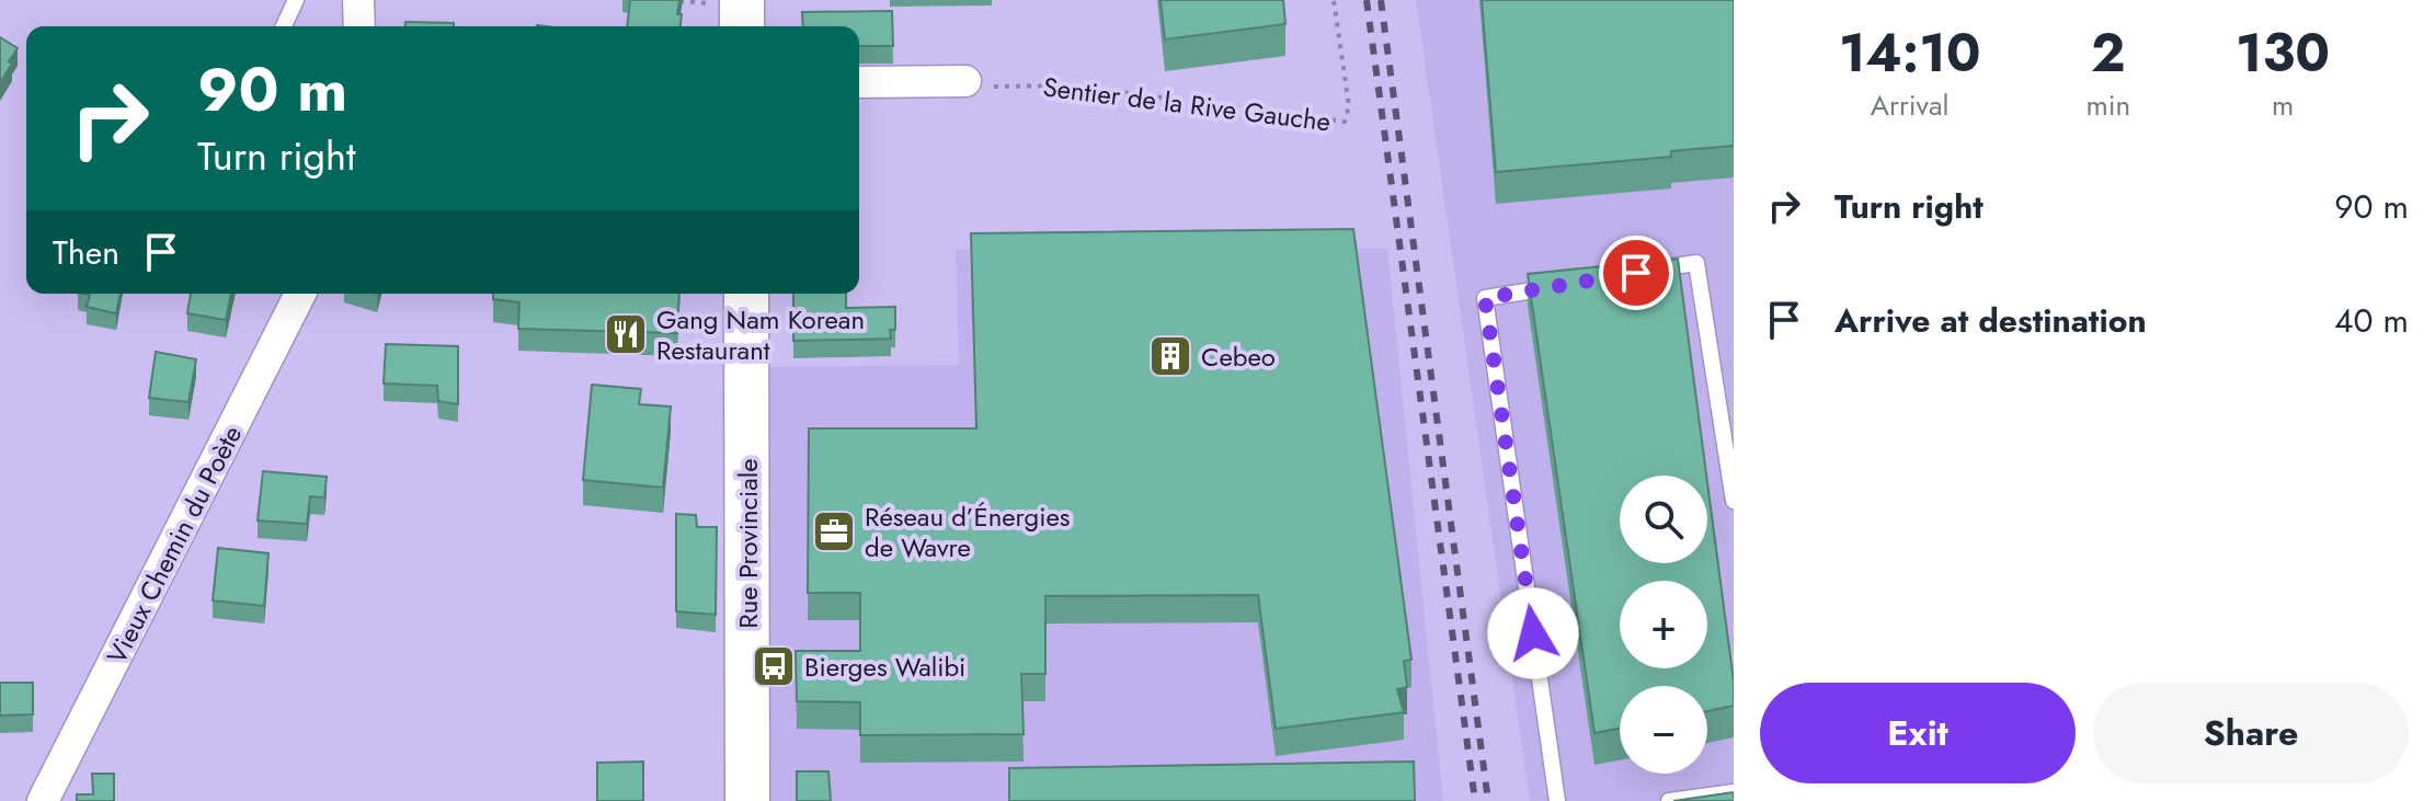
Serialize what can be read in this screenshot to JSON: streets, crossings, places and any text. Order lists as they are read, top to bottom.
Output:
{
  "streets": {
    "main road": ["Rue Provinciale"],
    "street": ["Vieux Chemin du Poète"],
    "path": ["Sentier de la Rive Gauche"]
  },
  "places": {
    "restaurant": ["Gang Nam Korean Restaurant"],
    "building": ["Cebeo"],
    "office": ["Réseau d’Énergies de Wavre"],
    "bus stop": ["Bierges Walibi"]
  },
  "page": {
    "eta": [
      "14:10",
      "Arrival",
      "2",
      "min",
      "130",
      "m"
    ],
    "turn": ["90 m", "Turn right"],
    "list": [
      {
        "name": "Turn right",
        "value": "90 m"
      },
      {
        "name": "Arrive at destination",
        "value": "40 m"
      }
    ],
    "then": "Then",
    "map_buttons": ["+", "−"],
    "buttons": ["Exit", "Share"]
  }
}
